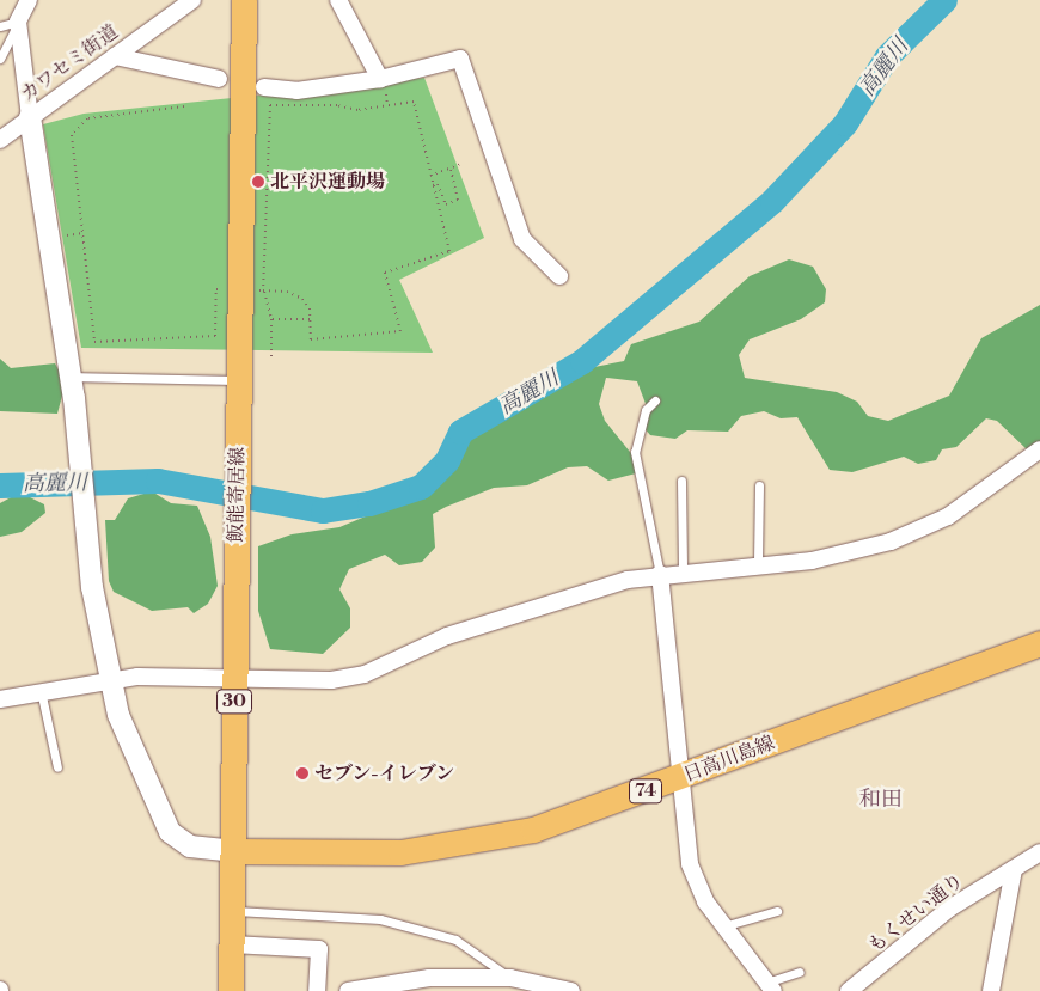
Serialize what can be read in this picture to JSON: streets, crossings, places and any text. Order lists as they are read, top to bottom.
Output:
{
  "streets": {
    "main road": [
      "飯能寄居線",
      "30",
      "日高川島線",
      "74"
    ],
    "street": ["カワセミ街道", "もくせい通り"]
  },
  "crossings": [
    ["飯能寄居線", "日高川島線"]
  ],
  "districts": ["和田"],
  "water": ["高麗川"],
  "places": ["北平沢運動場", "セブン-イレブン"]
}
